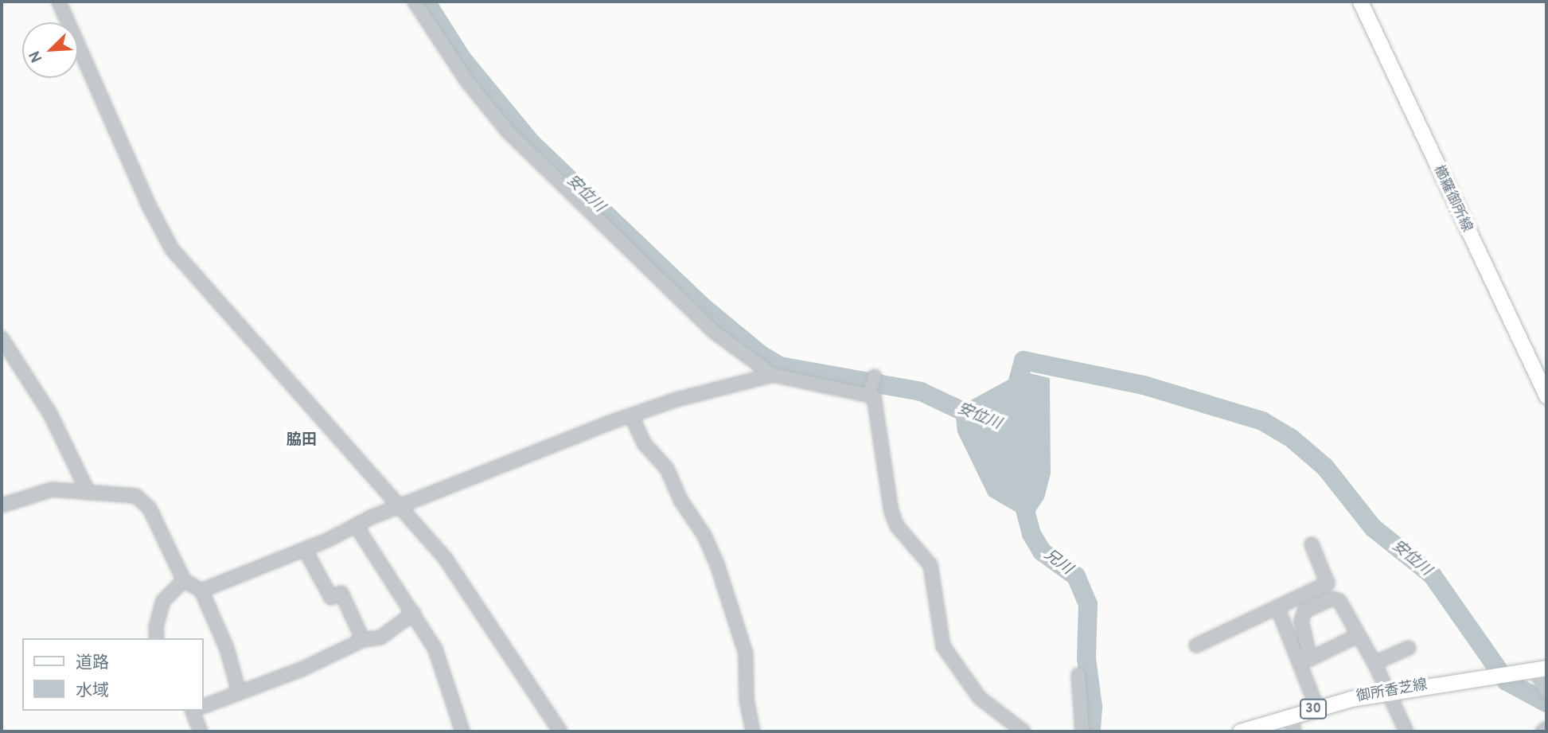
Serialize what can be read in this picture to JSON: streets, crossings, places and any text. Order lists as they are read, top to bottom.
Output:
{
  "streets": {
    "main road": ["櫛羅御所線", "御所香芝線", "30"]
  },
  "districts": ["脇田"],
  "water": ["安位川", "兄川"],
  "legend": ["道路", "水域"],
  "north": "bottom left"
}
